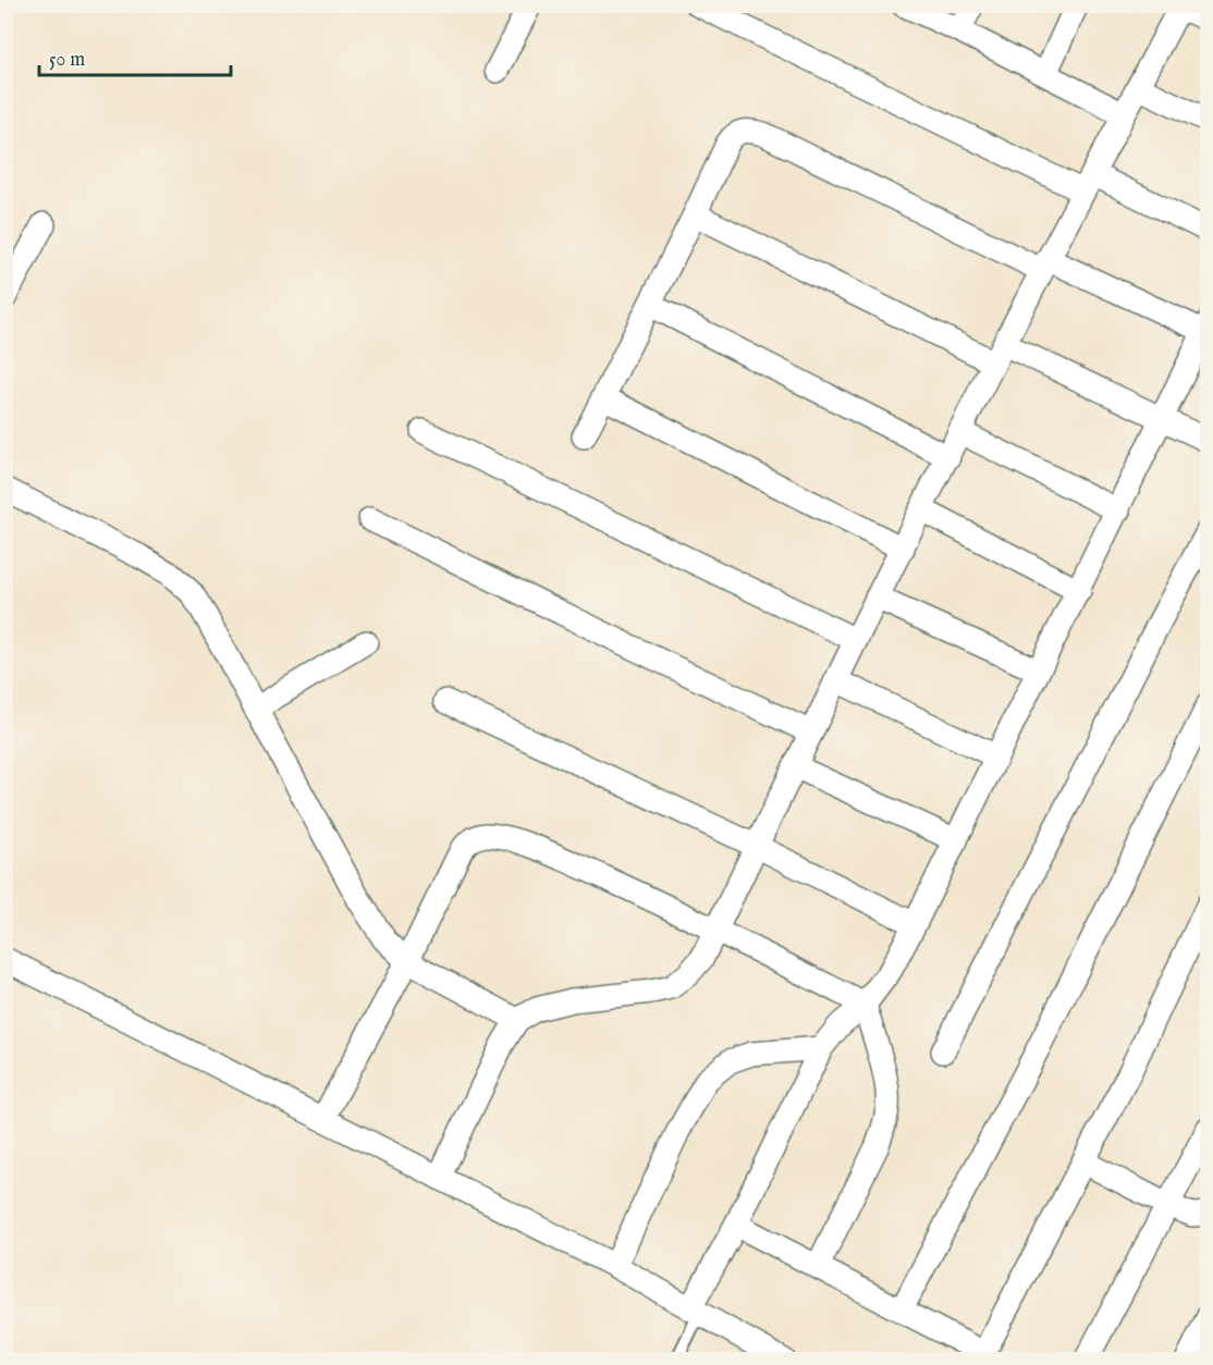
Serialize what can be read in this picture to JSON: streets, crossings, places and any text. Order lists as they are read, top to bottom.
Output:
{
  "scale_bar": "50 m"
}
